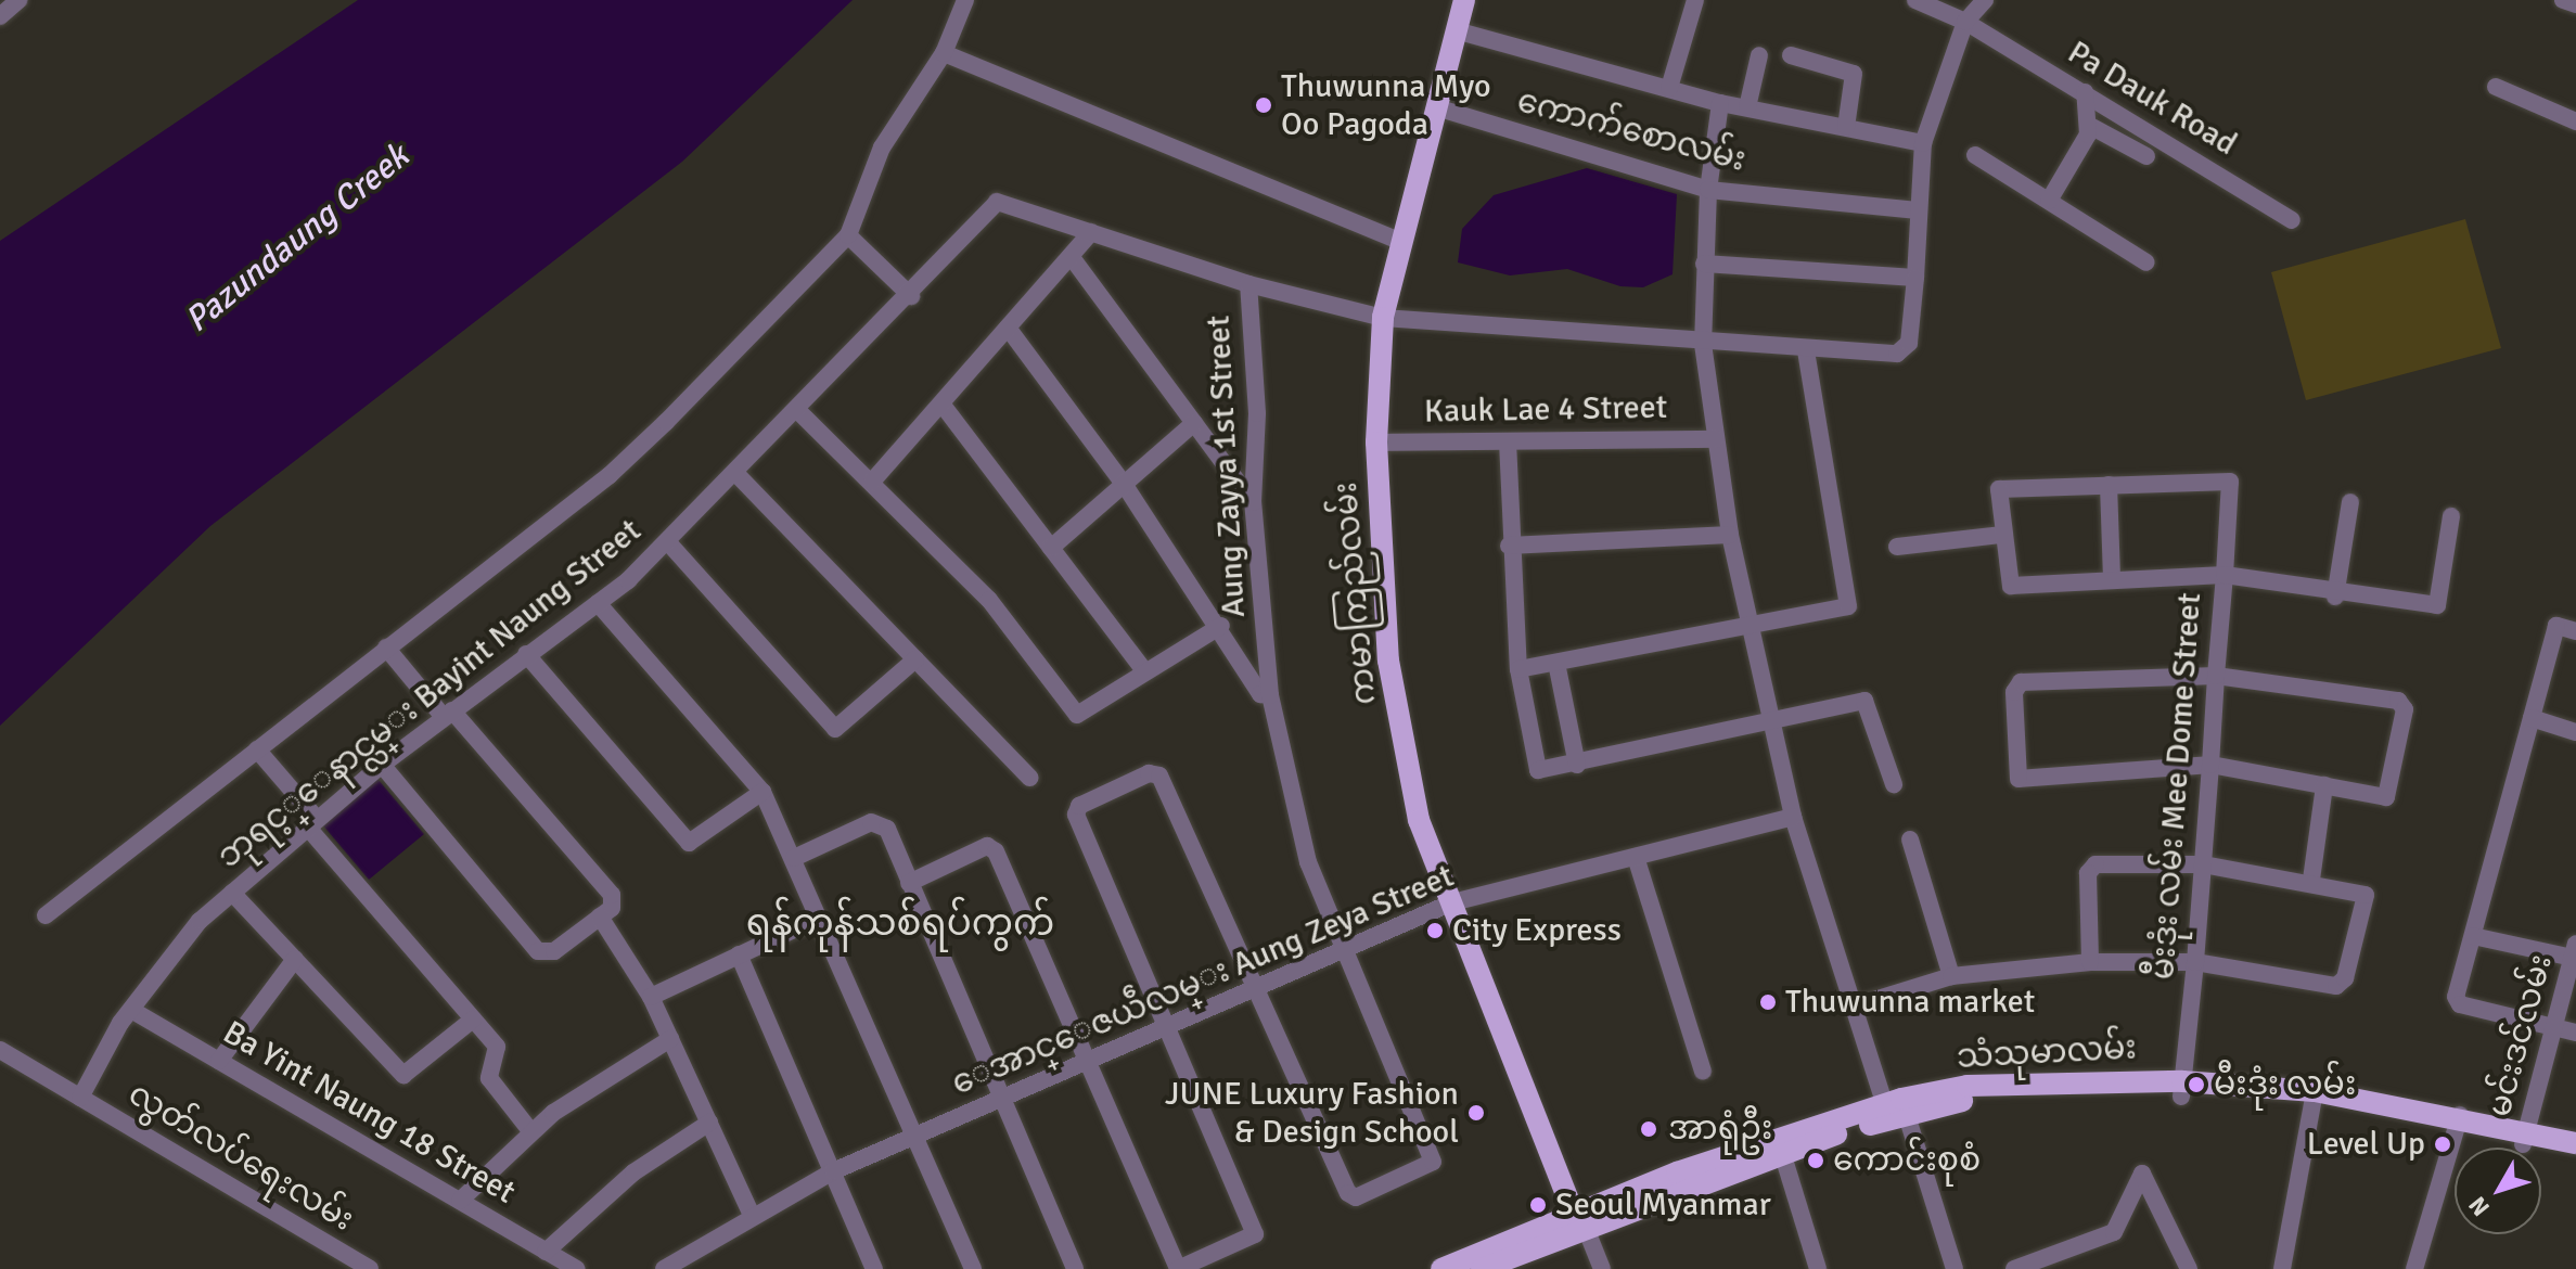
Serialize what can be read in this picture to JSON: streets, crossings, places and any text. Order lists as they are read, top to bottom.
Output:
{
  "streets": {
    "main road": ["ကမာကြည်လမ်း", "သံသုမာလမ်း"],
    "street": [
      "Pa Dauk Road",
      "ကောက်စောလမ်း",
      "Kauk Lae 4 Street",
      "Aung Zayya 1st Street",
      "ဘုရင့္ေနာင္လမ္း Bayint Naung Street",
      "မီးဒုံး လမ်း Mee Dome Street",
      "ေအာင္ေဇယဵလမ္း Aung Zeya Street",
      "မင်းဒင်လမ်း",
      "Ba Yint Naung 18 Street",
      "လွတ်လပ်ရေးလမ်း"
    ]
  },
  "crossings": [
    ["ကောက်စောလမ်း", "ကမာကြည်လမ်း"],
    ["Kauk Lae 4 Street", "ကမာကြည်လမ်း"],
    ["Aung Zayya 1st Street", "ဘုရင့္ေနာင္လမ္း Bayint Naung Street"],
    ["Aung Zayya 1st Street", "ေအာင္ေဇယဵလမ္း Aung Zeya Street"],
    ["ကမာကြည်လမ်း", "ဘုရင့္ေနာင္လမ္း Bayint Naung Street"],
    ["ကမာကြည်လမ်း", "ေအာင္ေဇယဵလမ္း Aung Zeya Street"],
    ["ကမာကြည်လမ်း", "သံသုမာလမ်း"],
    ["ဘုရင့္ေနာင္လမ္း Bayint Naung Street", "Ba Yint Naung 18 Street"],
    ["ဘုရင့္ေနာင္လမ္း Bayint Naung Street", "လွတ်လပ်ရေးလမ်း"],
    ["မီးဒုံး လမ်း Mee Dome Street", "သံသုမာလမ်း"],
    ["မင်းဒင်လမ်း", "သံသုမာလမ်း"]
  ],
  "districts": ["ရန်ကုန်သစ်ရပ်ကွက်"],
  "water": ["Pazundaung Creek"],
  "places": [
    "Thuwunna Myo Oo Pagoda",
    "City Express",
    "Thuwunna market",
    "မီးဒုံး လမ်း",
    "JUNE Luxury Fashion & Design School",
    "အာရုံဦး",
    "Level Up",
    "ကောင်းစုစံ",
    "Seoul Myanmar"
  ],
  "north": "bottom left"
}
